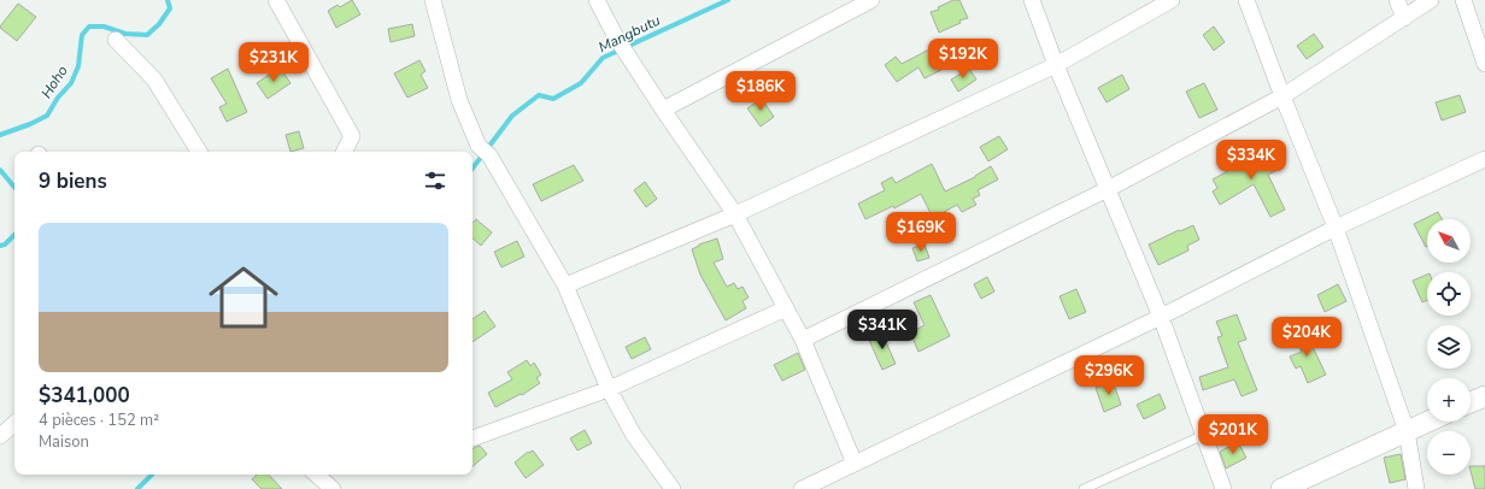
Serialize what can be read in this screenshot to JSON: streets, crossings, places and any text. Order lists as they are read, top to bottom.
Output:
{
  "water": ["Mangbutu", "Hoho"],
  "north": "top left",
  "page": {
    "price": [
      "$192K",
      "$231K",
      "$186K",
      "$334K",
      "$169K",
      "$341K",
      "$204K",
      "$296K",
      "$201K"
    ],
    "heading": "9 biens",
    "list": [
      {
        "name": "$341,000",
        "note": "4 pièces · 152 m² · Maison"
      }
    ],
    "map_buttons": ["+", "−"]
  }
}
